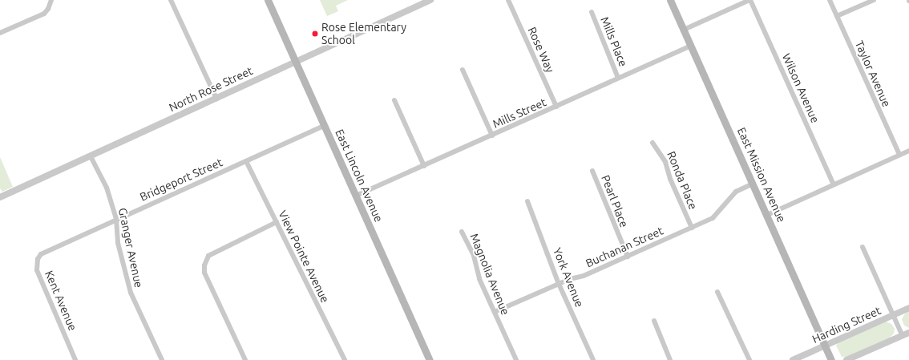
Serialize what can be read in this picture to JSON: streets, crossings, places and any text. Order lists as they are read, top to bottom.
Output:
{
  "streets": {
    "main road": ["East Mission Avenue", "East Lincoln Avenue"],
    "street": [
      "Mills Place",
      "Rose Way",
      "Taylor Avenue",
      "Wilson Avenue",
      "North Rose Street",
      "Mills Street",
      "Bridgeport Street",
      "Ronda Place",
      "Pearl Place",
      "Buchanan Street",
      "Granger Avenue",
      "View Pointe Avenue",
      "Magnolia Avenue",
      "York Avenue",
      "Kent Avenue",
      "Harding Street"
    ]
  },
  "crossings": [
    ["Mills Place", "Mills Street"],
    ["Rose Way", "Mills Street"],
    ["North Rose Street", "East Lincoln Avenue"],
    ["North Rose Street", "Granger Avenue"],
    ["Mills Street", "East Mission Avenue"],
    ["Mills Street", "East Lincoln Avenue"],
    ["East Mission Avenue", "Buchanan Street"],
    ["East Mission Avenue", "Harding Street"],
    ["East Lincoln Avenue", "Bridgeport Street"],
    ["Bridgeport Street", "Granger Avenue"],
    ["Bridgeport Street", "View Pointe Avenue"],
    ["Bridgeport Street", "Kent Avenue"],
    ["Ronda Place", "Buchanan Street"],
    ["Pearl Place", "Buchanan Street"],
    ["Buchanan Street", "Magnolia Avenue"],
    ["Buchanan Street", "York Avenue"]
  ],
  "places": ["Rose Elementary School"]
}
